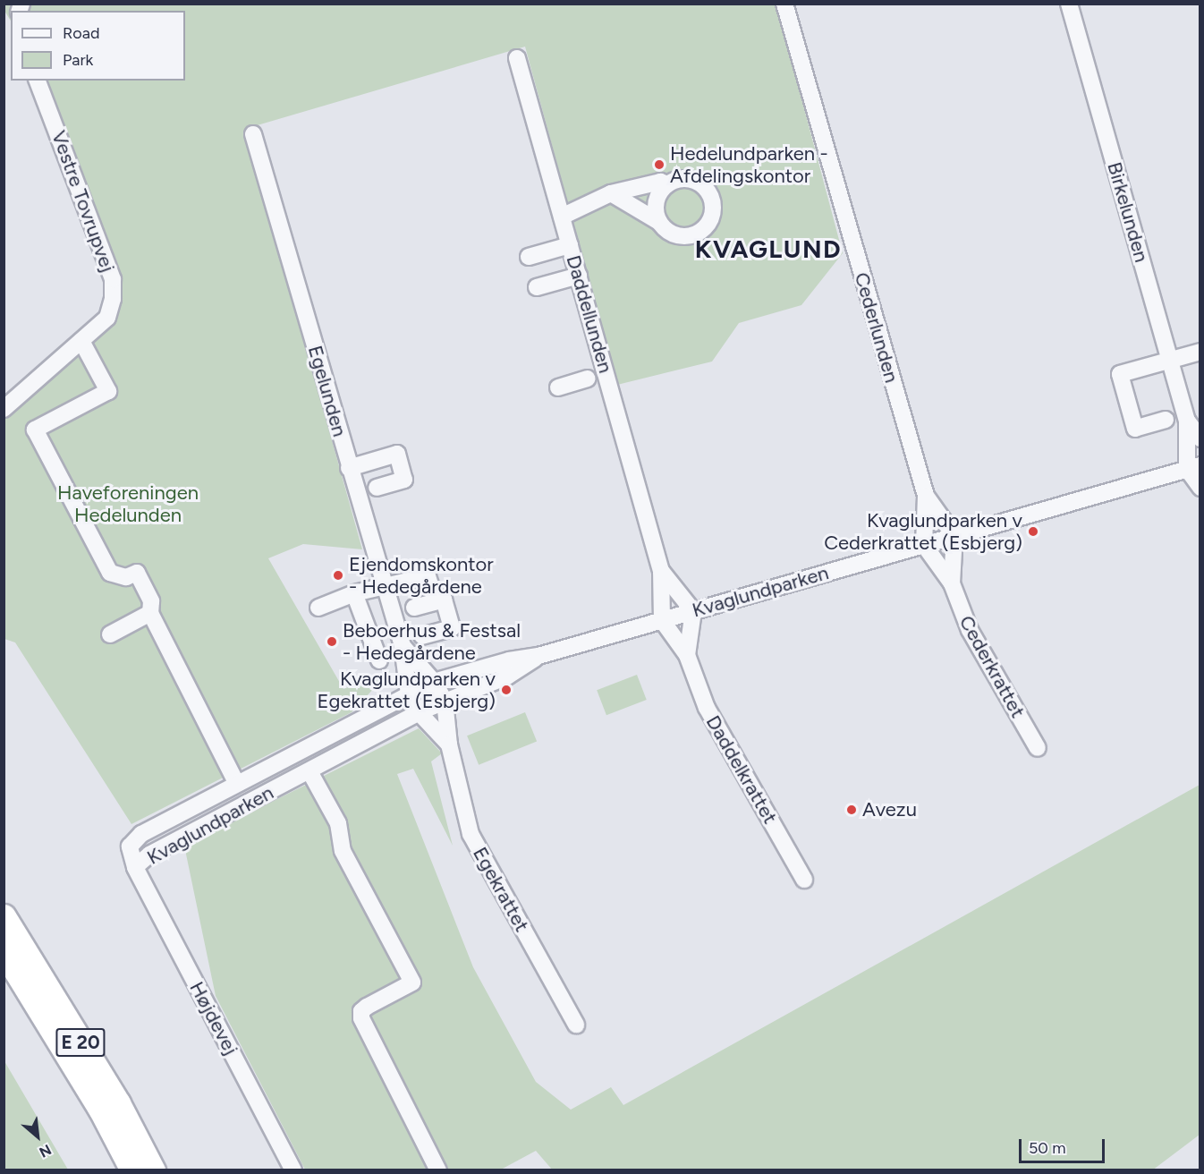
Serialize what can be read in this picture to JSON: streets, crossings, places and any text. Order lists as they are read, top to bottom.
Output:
{
  "streets": {
    "highway": ["E 20"],
    "street": [
      "Vestre Tovrupvej",
      "Birkelunden",
      "Daddellunden",
      "Cederlunden",
      "Egelunden",
      "Kvaglundparken",
      "Cederkrattet",
      "Daddelkrattet",
      "Egekrattet",
      "Højdevej"
    ]
  },
  "crossings": [
    ["Birkelunden", "Kvaglundparken"],
    ["Daddellunden", "Kvaglundparken"],
    ["Daddellunden", "Daddelkrattet"],
    ["Cederlunden", "Kvaglundparken"],
    ["Cederlunden", "Cederkrattet"],
    ["Egelunden", "Kvaglundparken"],
    ["Egelunden", "Egekrattet"],
    ["Kvaglundparken", "Cederkrattet"],
    ["Kvaglundparken", "Daddelkrattet"],
    ["Kvaglundparken", "Egekrattet"],
    ["Kvaglundparken", "Højdevej"]
  ],
  "districts": ["KVAGLUND"],
  "parks": ["Haveforeningen Hedelunden"],
  "places": [
    "Hedelundparken - Afdelingskontor",
    "Kvaglundparken v Cederkrattet (Esbjerg)",
    "Ejendomskontor - Hedegårdene",
    "Beboerhus & Festsal - Hedegårdene",
    "Kvaglundparken v Egekrattet (Esbjerg)",
    "Avezu"
  ],
  "legend": ["Road", "Park"],
  "scale_bar": "50 m",
  "north": "bottom right"
}
